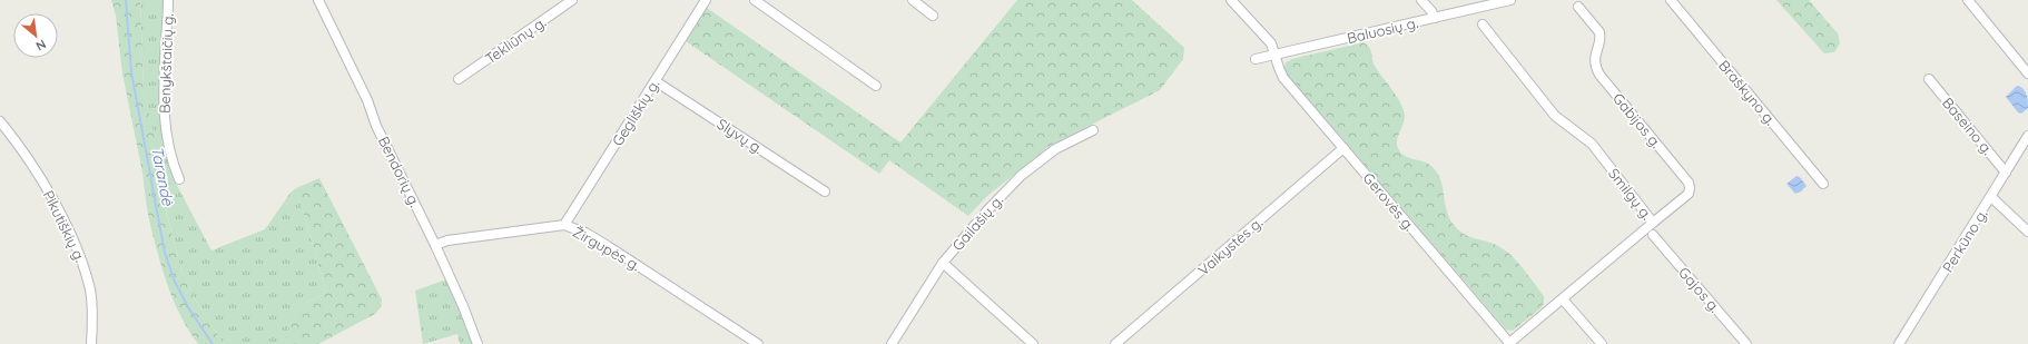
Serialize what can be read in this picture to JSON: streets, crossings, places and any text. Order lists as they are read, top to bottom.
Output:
{
  "streets": {
    "street": [
      "Baluosių g.",
      "Tekliūnų g.",
      "Benykštaičių g.",
      "Braškyno g.",
      "Gegliškių g.",
      "Gabijos g.",
      "Baseino g.",
      "Slyvų g.",
      "Bendorių g.",
      "Smilgų g.",
      "Gerovės g.",
      "Gailašių g.",
      "Pikutiškių g.",
      "Perkūno g.",
      "Vaikystės g.",
      "Žirgupės g.",
      "Gajos g."
    ]
  },
  "crossings": [
    ["Baluosių g.", "Gerovės g."],
    ["Gegliškių g.", "Slyvų g."],
    ["Gegliškių g.", "Žirgupės g."],
    ["Gabijos g.", "Smilgų g."],
    ["Baseino g.", "Perkūno g."],
    ["Bendorių g.", "Žirgupės g."],
    ["Smilgų g.", "Gerovės g."],
    ["Gerovės g.", "Vaikystės g."]
  ],
  "water": ["Tarandė"],
  "north": "bottom right"
}
